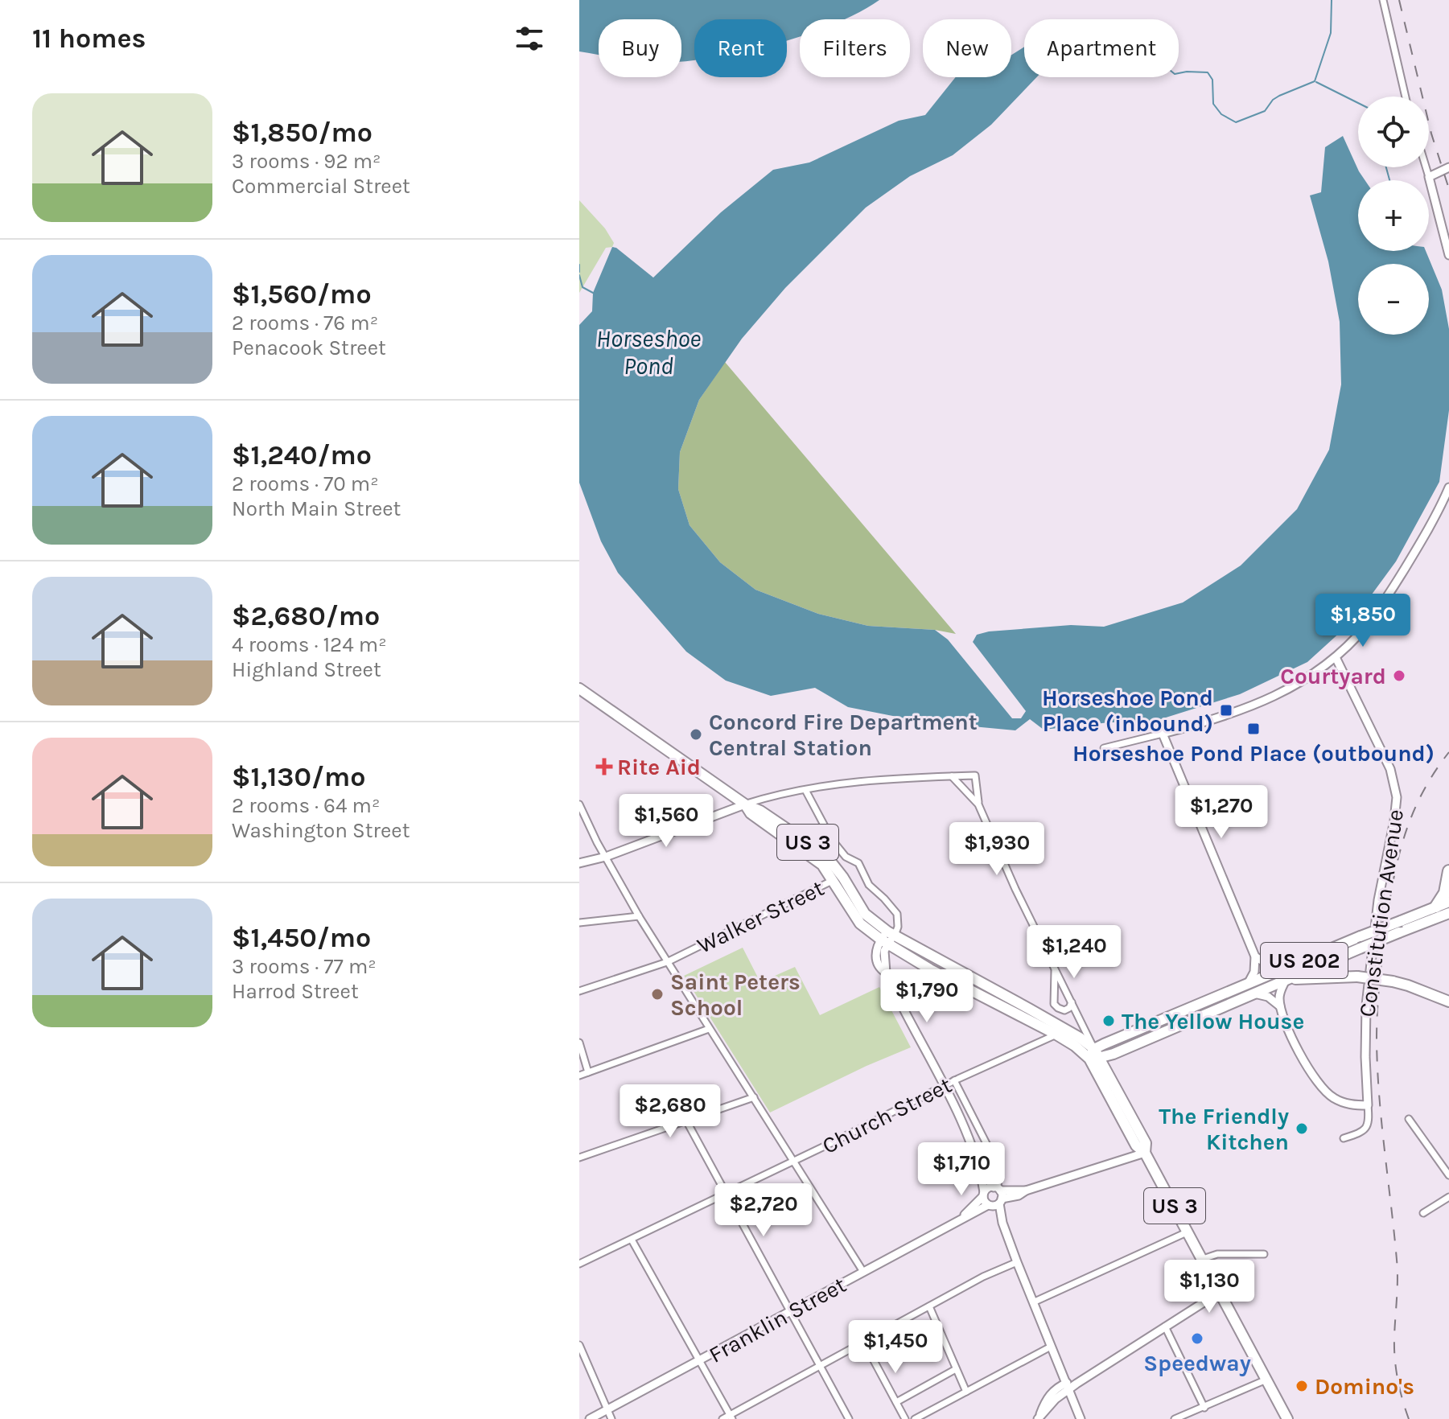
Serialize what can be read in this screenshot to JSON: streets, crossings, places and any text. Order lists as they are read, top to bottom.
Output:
{
  "streets": {
    "main road": ["US 3", "US 202"],
    "street": [
      "Constitution Avenue",
      "Walker Street",
      "Church Street",
      "Franklin Street"
    ]
  },
  "crossings": [
    ["US 3", "Walker Street"],
    ["US 3", "US 202"],
    ["US 3", "Church Street"]
  ],
  "water": ["Horseshoe Pond"],
  "places": {
    "other": [
      "Courtyard",
      "Concord Fire Department Central Station",
      "Saint Peters School",
      "The Yellow House",
      "The Friendly Kitchen",
      "Speedway",
      "Domino's"
    ],
    "transit": ["Horseshoe Pond Place (inbound)", "Horseshoe Pond Place (outbound)"],
    "health": ["Rite Aid"]
  },
  "page": {
    "heading": "11 homes",
    "chip": [
      "Buy",
      "Rent",
      "Filters",
      "New",
      "Apartment"
    ],
    "list": [
      {
        "name": "$1,850/mo",
        "note": "3 rooms · 92 m² · Commercial Street"
      },
      {
        "name": "$1,560/mo",
        "note": "2 rooms · 76 m² · Penacook Street"
      },
      {
        "name": "$1,240/mo",
        "note": "2 rooms · 70 m² · North Main Street"
      },
      {
        "name": "$2,680/mo",
        "note": "4 rooms · 124 m² · Highland Street"
      },
      {
        "name": "$1,130/mo",
        "note": "2 rooms · 64 m² · Washington Street"
      },
      {
        "name": "$1,450/mo",
        "note": "3 rooms · 77 m² · Harrod Street"
      }
    ],
    "map_buttons": ["+", "−"],
    "price": [
      "$1,850",
      "$1,270",
      "$1,560",
      "$1,930",
      "$1,240",
      "$1,790",
      "$2,680",
      "$1,710",
      "$2,720",
      "$1,130",
      "$1,450"
    ]
  }
}
